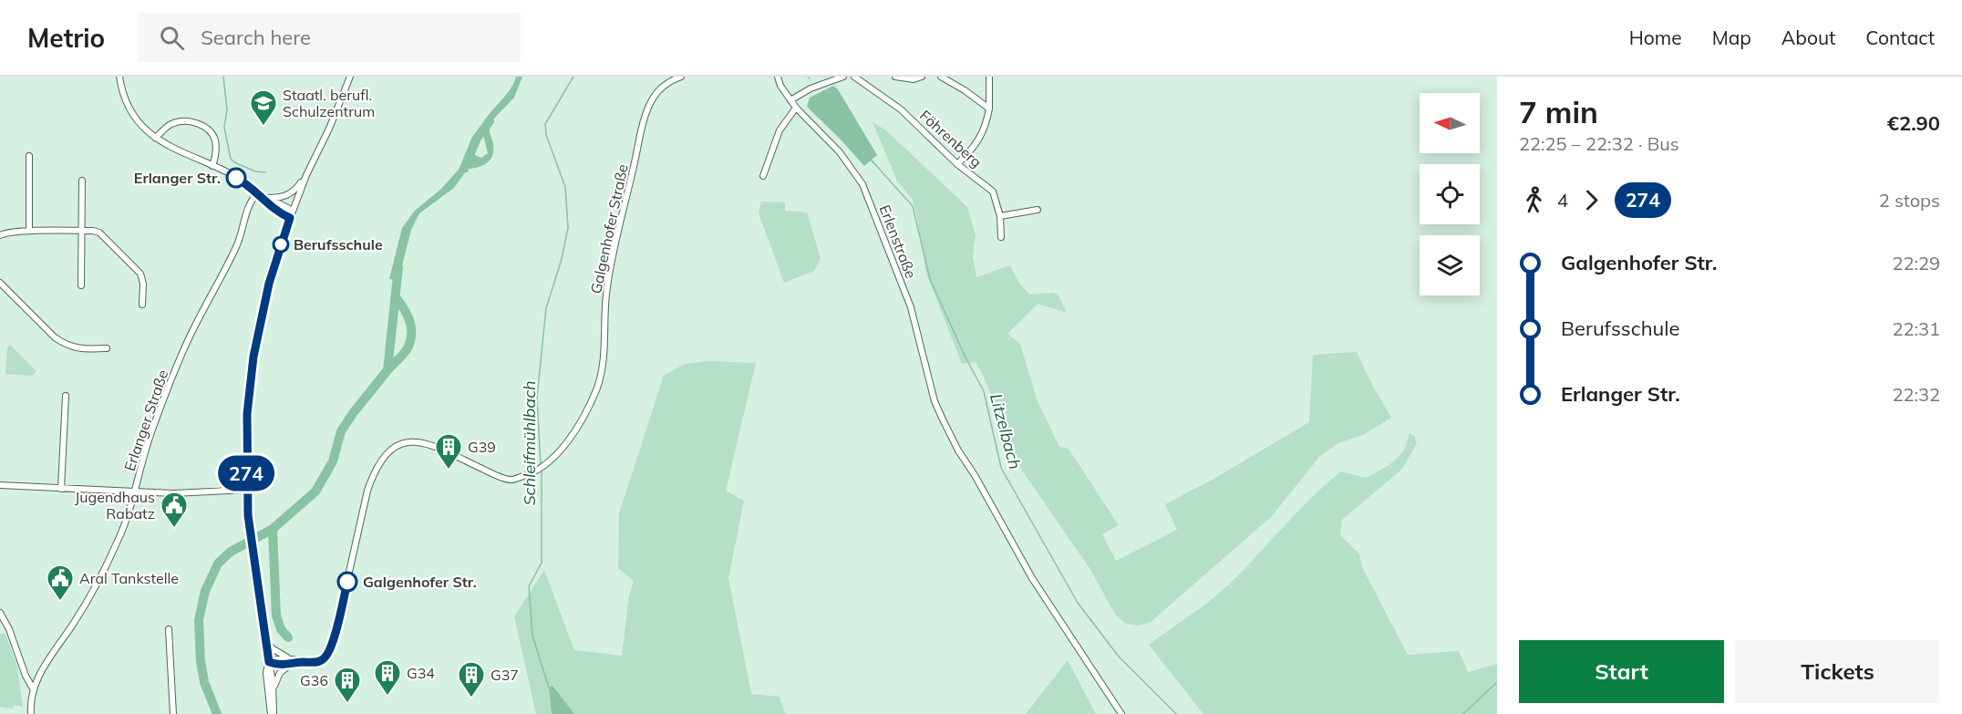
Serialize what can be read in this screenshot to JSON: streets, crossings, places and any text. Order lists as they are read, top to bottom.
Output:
{
  "streets": {
    "street": [
      "Föhrenberg",
      "Galgenhofer Straße",
      "Erlenstraße",
      "Erlanger Straße"
    ]
  },
  "water": ["Litzelbach", "Schleifmühlbach"],
  "places": {
    "school or university": ["Staatl. berufl. Schulzentrum"],
    "other": ["Erlanger Str.", "Berufsschule", "Galgenhofer Str."],
    "building": [
      "G39",
      "G34",
      "G37",
      "G36"
    ],
    "public building": ["Jugendhaus Rabatz", "Aral Tankstelle"]
  },
  "lines": ["bus line 274"],
  "north": "left",
  "page": {
    "header": "Metrio",
    "search": "Search here",
    "nav": [
      "Home",
      "Map",
      "About",
      "Contact"
    ],
    "on_map": "274",
    "heading": ["7 min", "22:25 – 22:32 · Bus", "€2.90"],
    "legs": ["4", "274", "2 stops"],
    "list": [
      {
        "name": "Galgenhofer Str.",
        "value": "22:29"
      },
      {
        "name": "Berufsschule",
        "value": "22:31"
      },
      {
        "name": "Erlanger Str.",
        "value": "22:32"
      }
    ],
    "buttons": ["Start", "Tickets"]
  }
}
